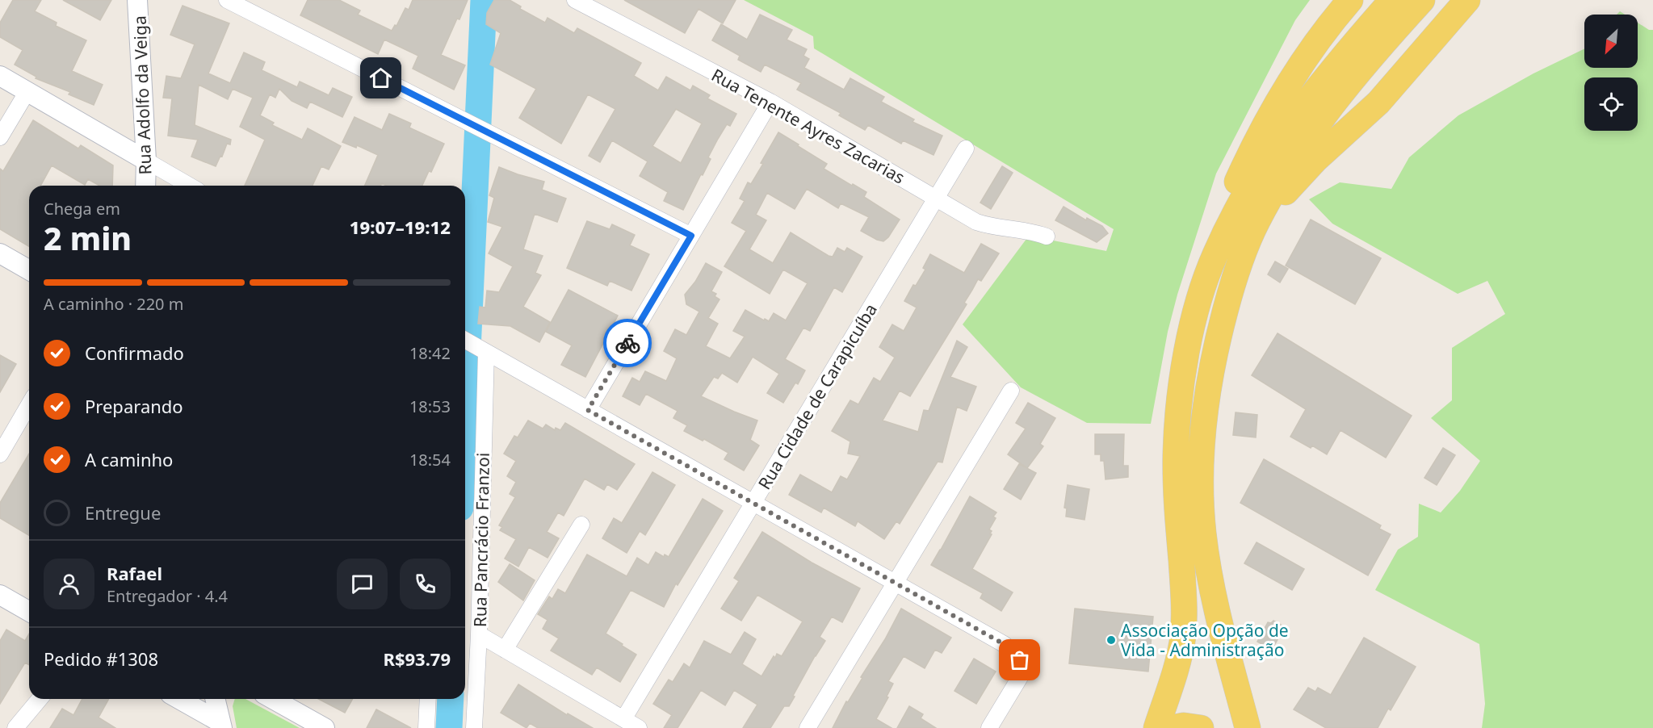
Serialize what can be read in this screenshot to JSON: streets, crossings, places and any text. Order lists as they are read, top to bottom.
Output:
{
  "streets": {
    "street": [
      "Rua Adolfo da Veiga",
      "Rua Tenente Ayres Zacarias",
      "Rua Cidade de Carapicuíba",
      "Rua Pancrácio Franzoi"
    ]
  },
  "crossings": [
    ["Rua Tenente Ayres Zacarias", "Rua Cidade de Carapicuíba"]
  ],
  "places": ["Associação Opção de Vida - Administração"],
  "north": "bottom left",
  "page": {
    "heading": ["2 min", "Chega em", "19:07–19:12"],
    "panel": [
      "Rafael",
      "Entregador · 4.4",
      "Pedido #1308",
      "R$93.79"
    ],
    "bar": "A caminho · 220 m",
    "list": [
      ["Confirmado", "18:42"],
      ["Preparando", "18:53"],
      ["A caminho", "18:54"],
      "Entregue"
    ]
  }
}
